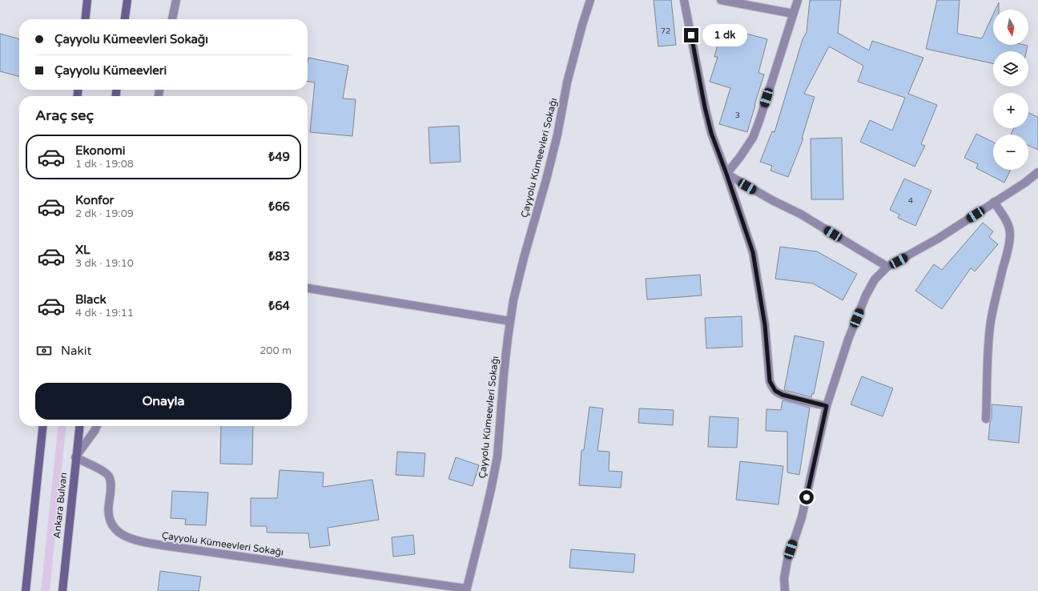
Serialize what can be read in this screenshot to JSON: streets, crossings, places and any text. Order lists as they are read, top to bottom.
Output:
{
  "streets": {
    "main road": ["Ankara Bulvarı"],
    "street": ["Çayyolu Kümeevleri Sokağı"]
  },
  "crossings": [
    ["Çayyolu Kümeevleri Sokağı", "Ankara Bulvarı"]
  ],
  "house_numbers": ["72", "3", "4"],
  "north": "bottom",
  "page": {
    "map_buttons": ["+", "−"],
    "banner": ["Çayyolu Kümeevleri Sokağı", "Çayyolu Kümeevleri"],
    "bubble": "1 dk",
    "heading": "Araç seç",
    "list": [
      {
        "name": "Ekonomi",
        "note": "1 dk · 19:08",
        "value": "₺49"
      },
      {
        "name": "Konfor",
        "note": "2 dk · 19:09",
        "value": "₺66"
      },
      {
        "name": "XL",
        "note": "3 dk · 19:10",
        "value": "₺83"
      },
      {
        "name": "Black",
        "note": "4 dk · 19:11",
        "value": "₺64"
      }
    ],
    "pay": ["Nakit", "200 m"],
    "buttons": "Onayla"
  }
}
